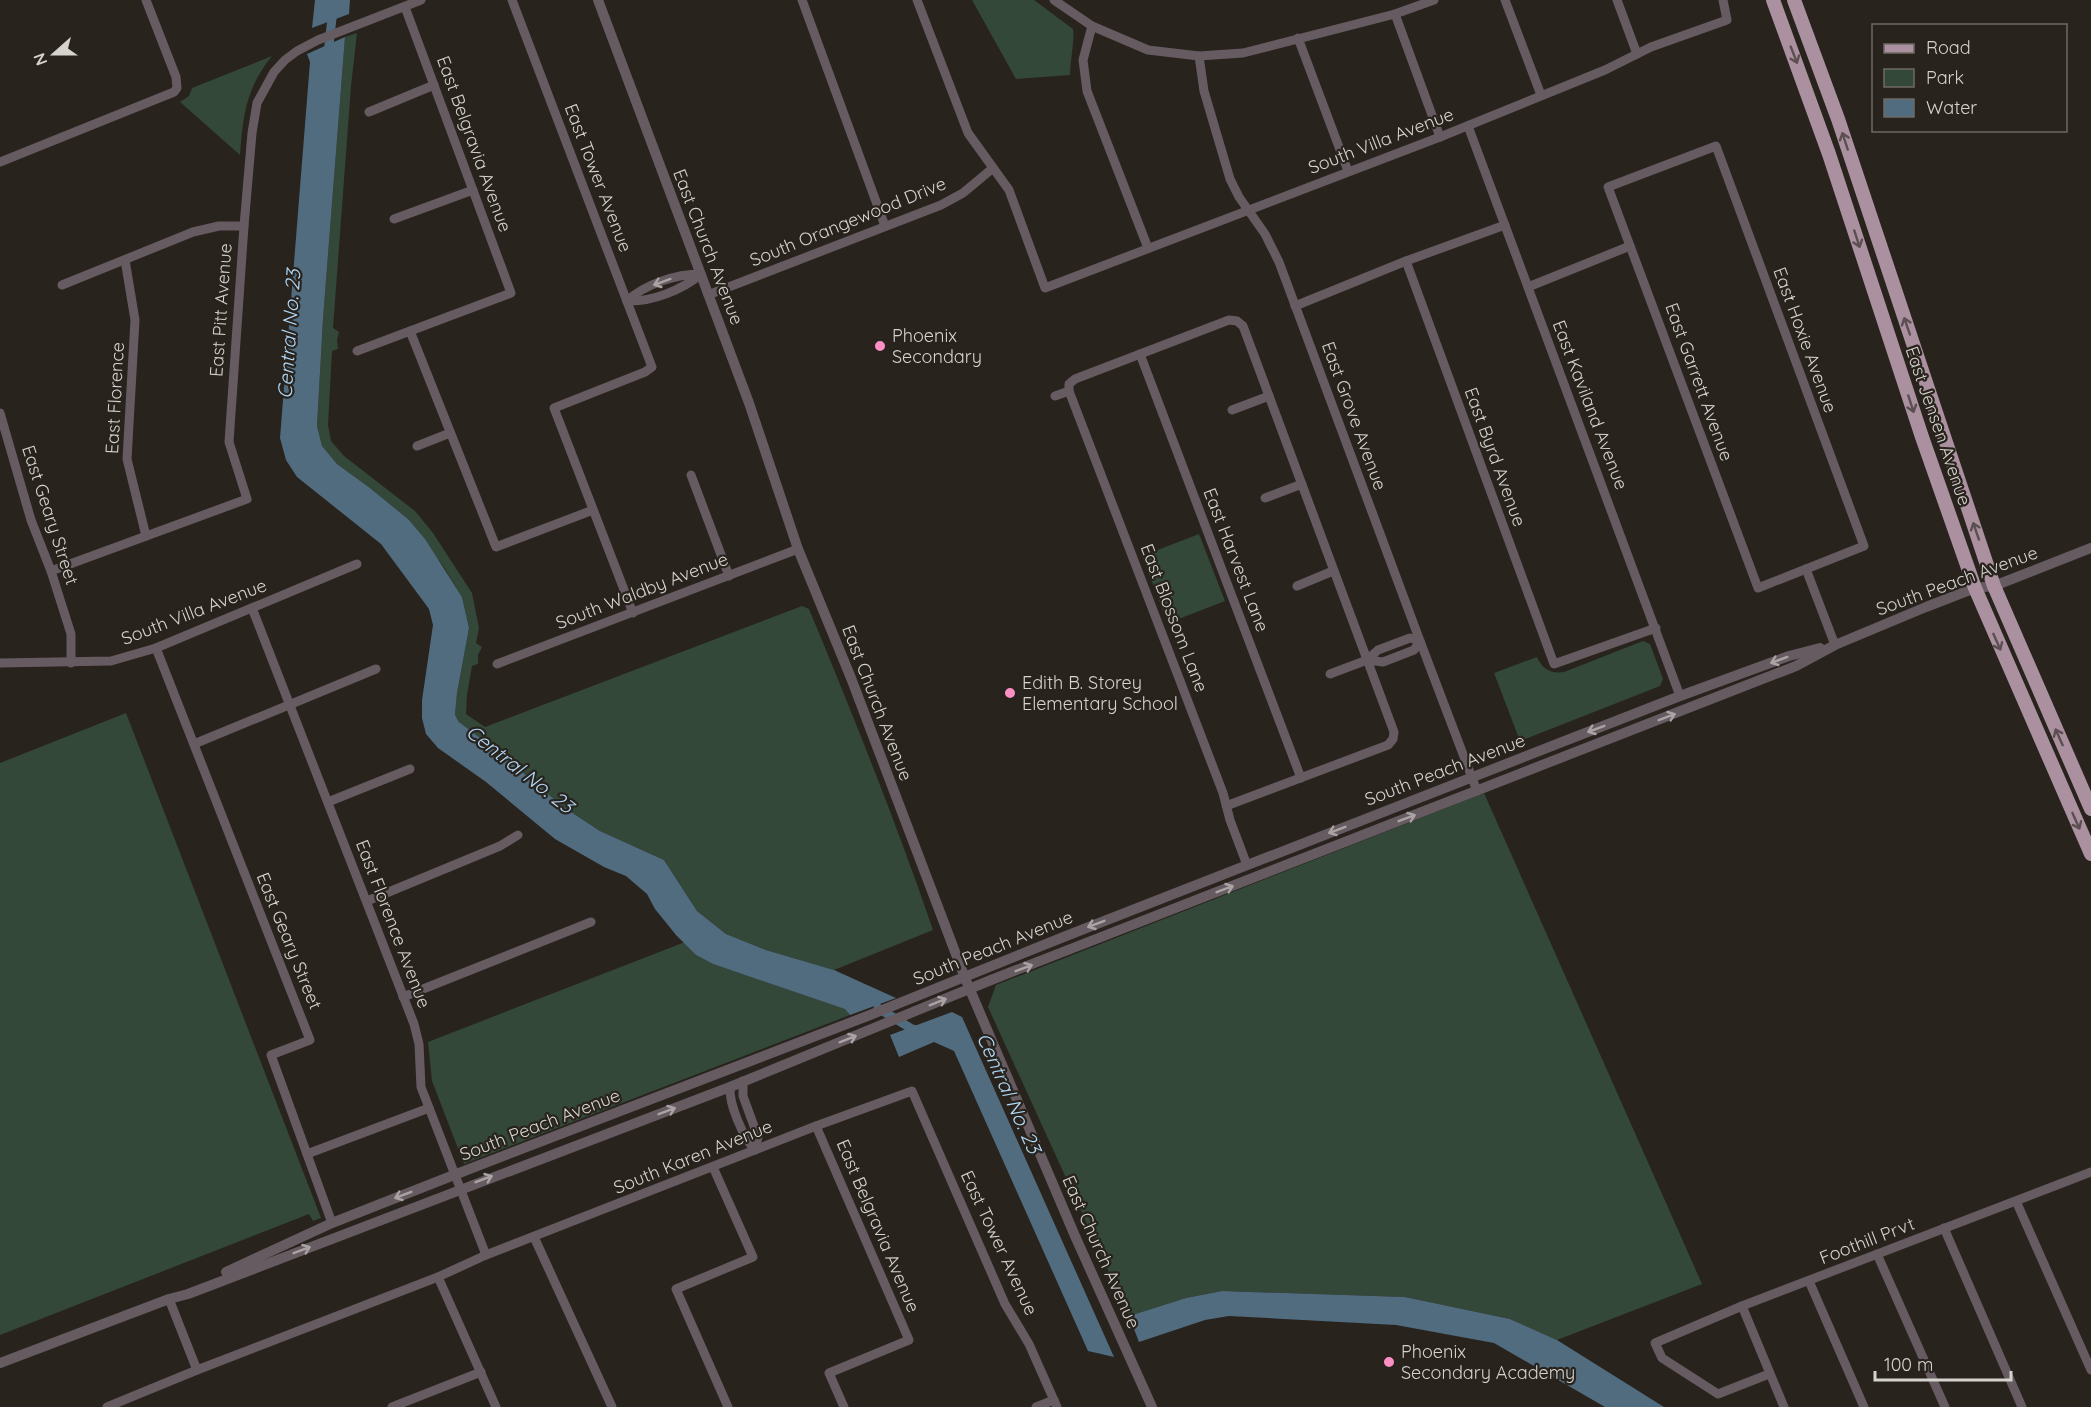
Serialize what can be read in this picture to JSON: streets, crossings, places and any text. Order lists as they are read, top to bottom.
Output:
{
  "streets": {
    "main road": ["East Jensen Avenue"],
    "street": [
      "South Villa Avenue",
      "East Belgravia Avenue",
      "East Tower Avenue",
      "South Orangewood Drive",
      "East Church Avenue",
      "East Pitt Avenue",
      "East Hoxie Avenue",
      "East Garrett Avenue",
      "East Florence",
      "East Kaviland Avenue",
      "East Grove Avenue",
      "East Byrd Avenue",
      "East Geary Street",
      "East Harvest Lane",
      "South Peach Avenue",
      "South Waldby Avenue",
      "East Blossom Lane",
      "East Florence Avenue",
      "South Karen Avenue",
      "Foothill Prvt"
    ]
  },
  "crossings": [
    ["South Villa Avenue", "South Orangewood Drive"],
    ["South Villa Avenue", "East Kaviland Avenue"],
    ["South Villa Avenue", "East Grove Avenue"],
    ["South Villa Avenue", "East Geary Street"],
    ["South Villa Avenue", "East Florence Avenue"],
    ["East Belgravia Avenue", "East Pitt Avenue"],
    ["East Belgravia Avenue", "South Karen Avenue"],
    ["East Tower Avenue", "South Karen Avenue"],
    ["South Orangewood Drive", "East Church Avenue"],
    ["East Church Avenue", "South Peach Avenue"],
    ["East Church Avenue", "South Waldby Avenue"],
    ["East Pitt Avenue", "East Florence"],
    ["East Hoxie Avenue", "East Garrett Avenue"],
    ["East Kaviland Avenue", "East Byrd Avenue"],
    ["East Kaviland Avenue", "South Peach Avenue"],
    ["East Grove Avenue", "South Peach Avenue"],
    ["East Jensen Avenue", "South Peach Avenue"],
    ["East Geary Street", "South Peach Avenue"],
    ["South Peach Avenue", "East Blossom Lane"],
    ["South Peach Avenue", "East Florence Avenue"],
    ["East Florence Avenue", "South Karen Avenue"]
  ],
  "water": ["Central No. 23"],
  "places": ["Phoenix Secondary", "Edith B. Storey Elementary School", "Phoenix Secondary Academy"],
  "legend": ["Road", "Park", "Water"],
  "scale_bar": "100 m",
  "north": "left"
}
